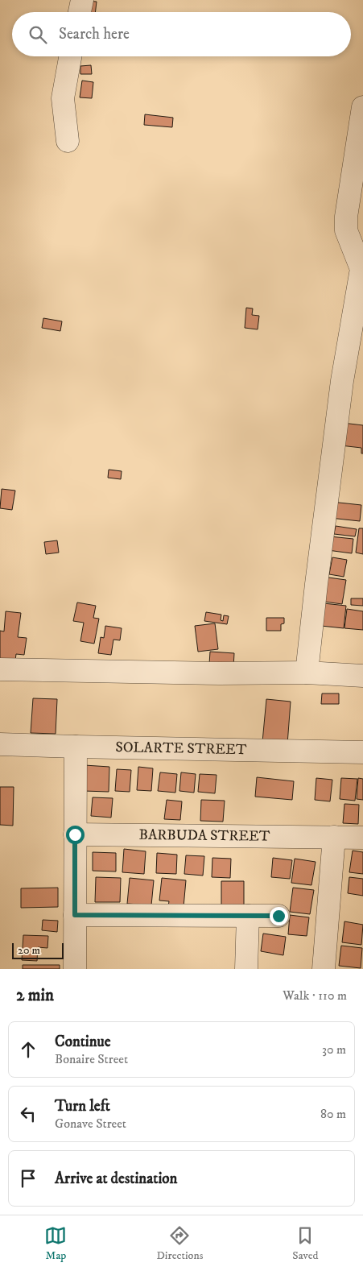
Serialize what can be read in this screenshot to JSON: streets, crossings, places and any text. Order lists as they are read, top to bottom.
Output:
{
  "streets": {
    "street": ["SOLARTE STREET", "BARBUDA STREET"]
  },
  "scale_bar": "20 m",
  "page": {
    "search": "Search here",
    "scale": "20 m",
    "heading": ["2 min", "Walk · 110 m"],
    "list": [
      ["Continue", "Bonaire Street", "30 m"],
      ["Turn left", "Gonave Street", "80 m"],
      "Arrive at destination"
    ],
    "nav": ["Map", "Directions", "Saved"]
  }
}
